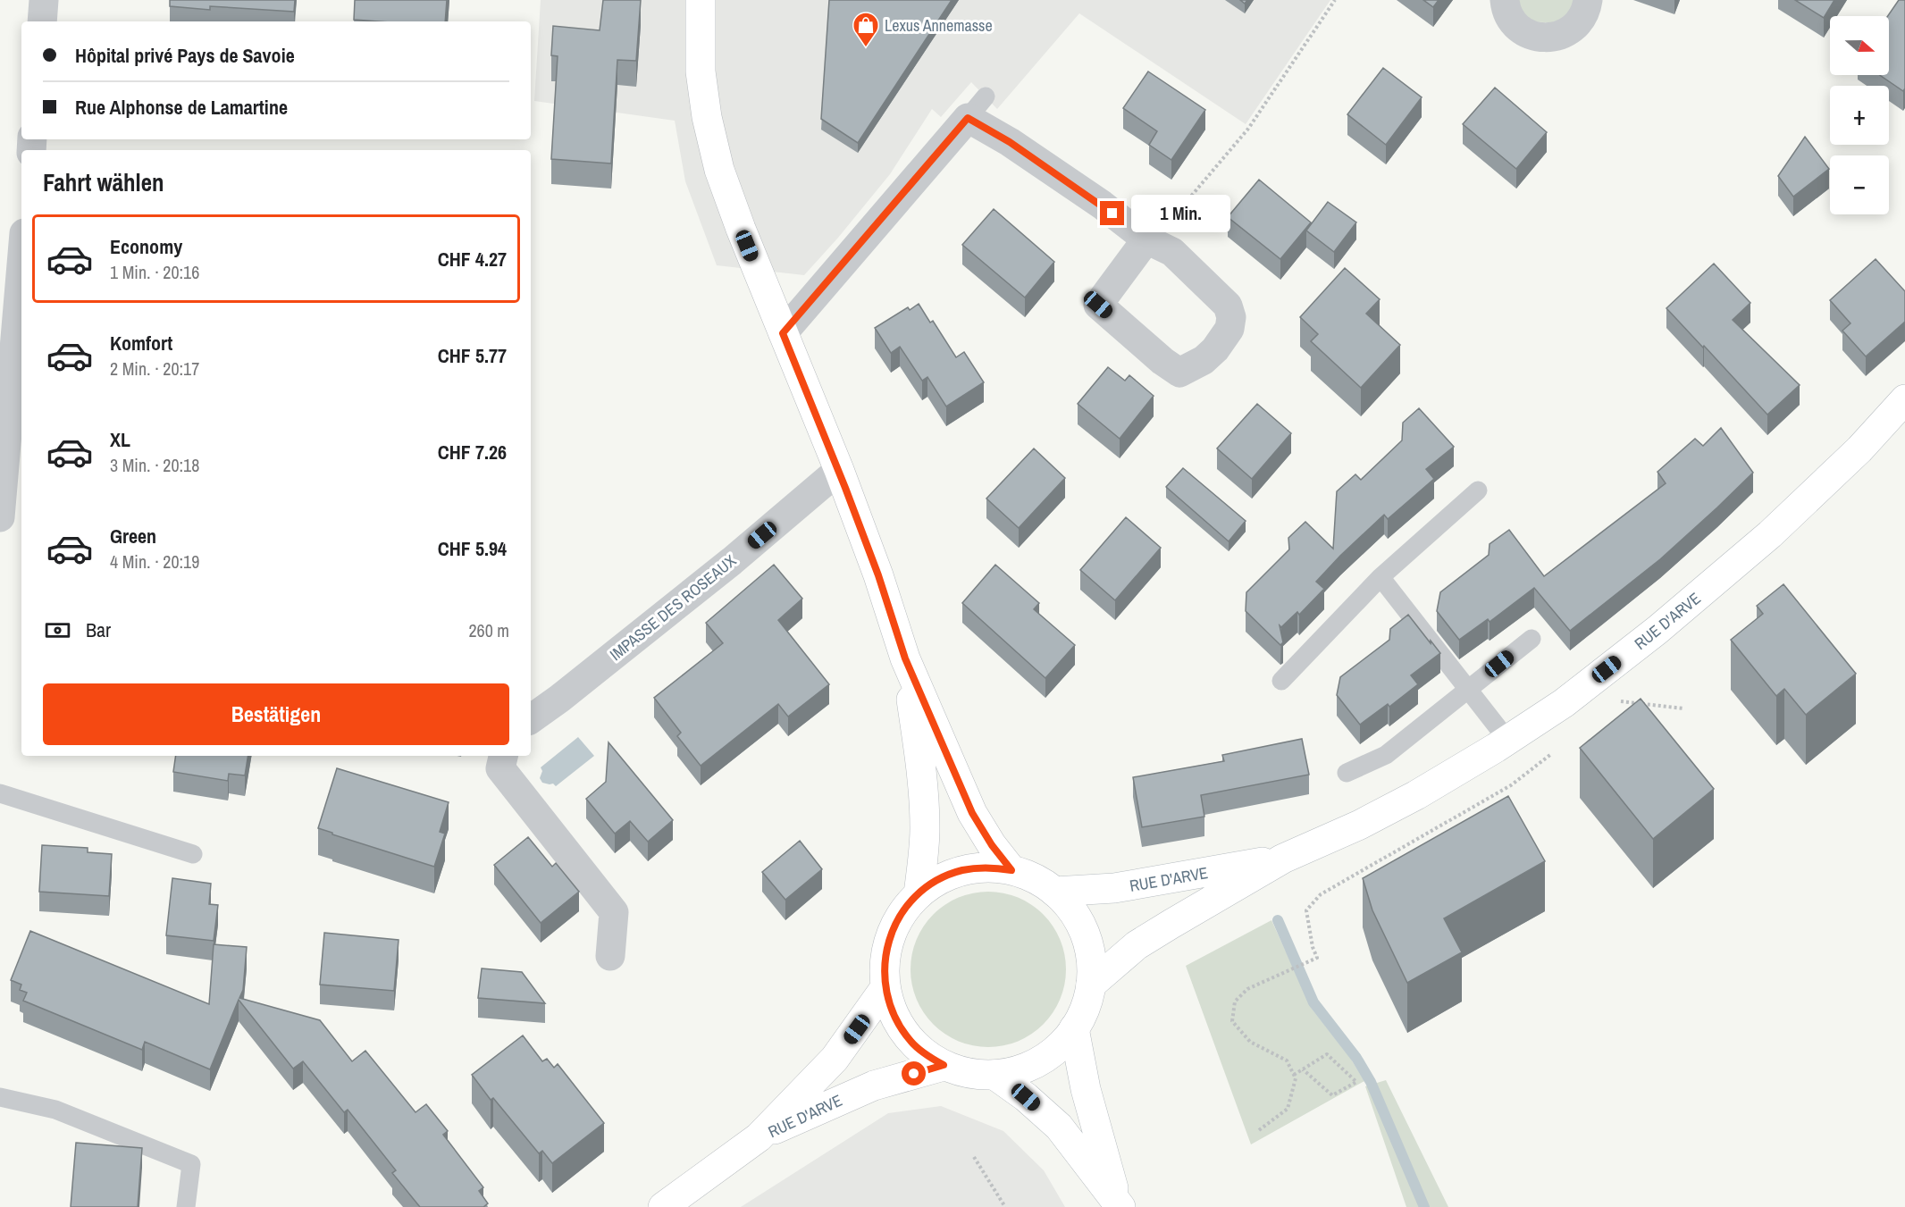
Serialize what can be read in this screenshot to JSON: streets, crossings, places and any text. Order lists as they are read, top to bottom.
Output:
{
  "streets": {
    "main road": ["RUE D'ARVE"],
    "street": ["IMPASSE DES ROSEAUX"]
  },
  "places": {
    "shop": ["Lexus Annemasse"]
  },
  "north": "right",
  "page": {
    "map_buttons": ["+", "−"],
    "banner": ["Hôpital privé Pays de Savoie", "Rue Alphonse de Lamartine"],
    "heading": "Fahrt wählen",
    "bubble": "1 Min.",
    "list": [
      {
        "name": "Economy",
        "note": "1 Min. · 20:16",
        "value": "CHF 4.27"
      },
      {
        "name": "Komfort",
        "note": "2 Min. · 20:17",
        "value": "CHF 5.77"
      },
      {
        "name": "XL",
        "note": "3 Min. · 20:18",
        "value": "CHF 7.26"
      },
      {
        "name": "Green",
        "note": "4 Min. · 20:19",
        "value": "CHF 5.94"
      }
    ],
    "pay": ["Bar", "260 m"],
    "buttons": "Bestätigen"
  }
}
